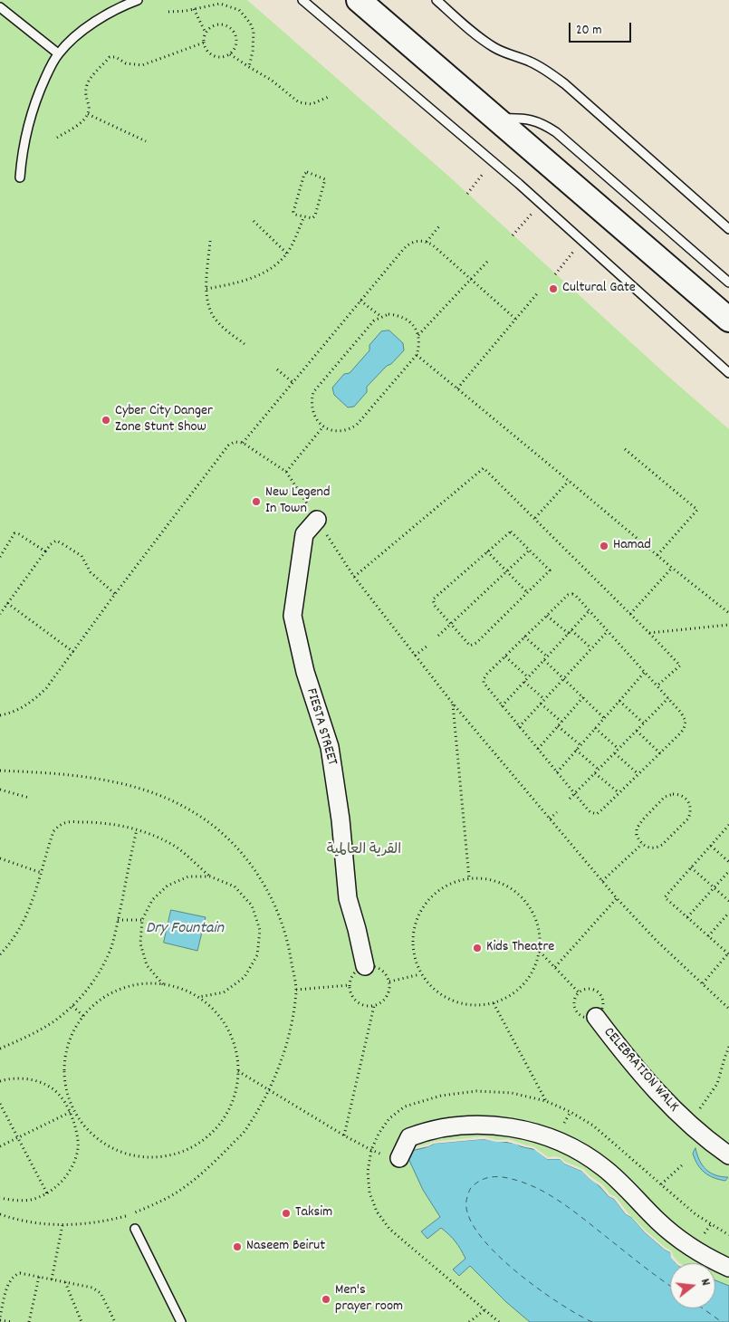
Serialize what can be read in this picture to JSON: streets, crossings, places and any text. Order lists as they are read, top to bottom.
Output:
{
  "streets": {
    "street": ["FIESTA STREET", "CELEBRATION WALK"]
  },
  "water": ["Dry Fountain"],
  "parks": ["القرية العالمية"],
  "places": [
    "Cultural Gate",
    "Cyber City Danger Zone Stunt Show",
    "New Legend In Town",
    "Hamad",
    "Kids Theatre",
    "Taksim",
    "Naseem Beirut",
    "Men's prayer room"
  ],
  "scale_bar": "20 m",
  "north": "right"
}
